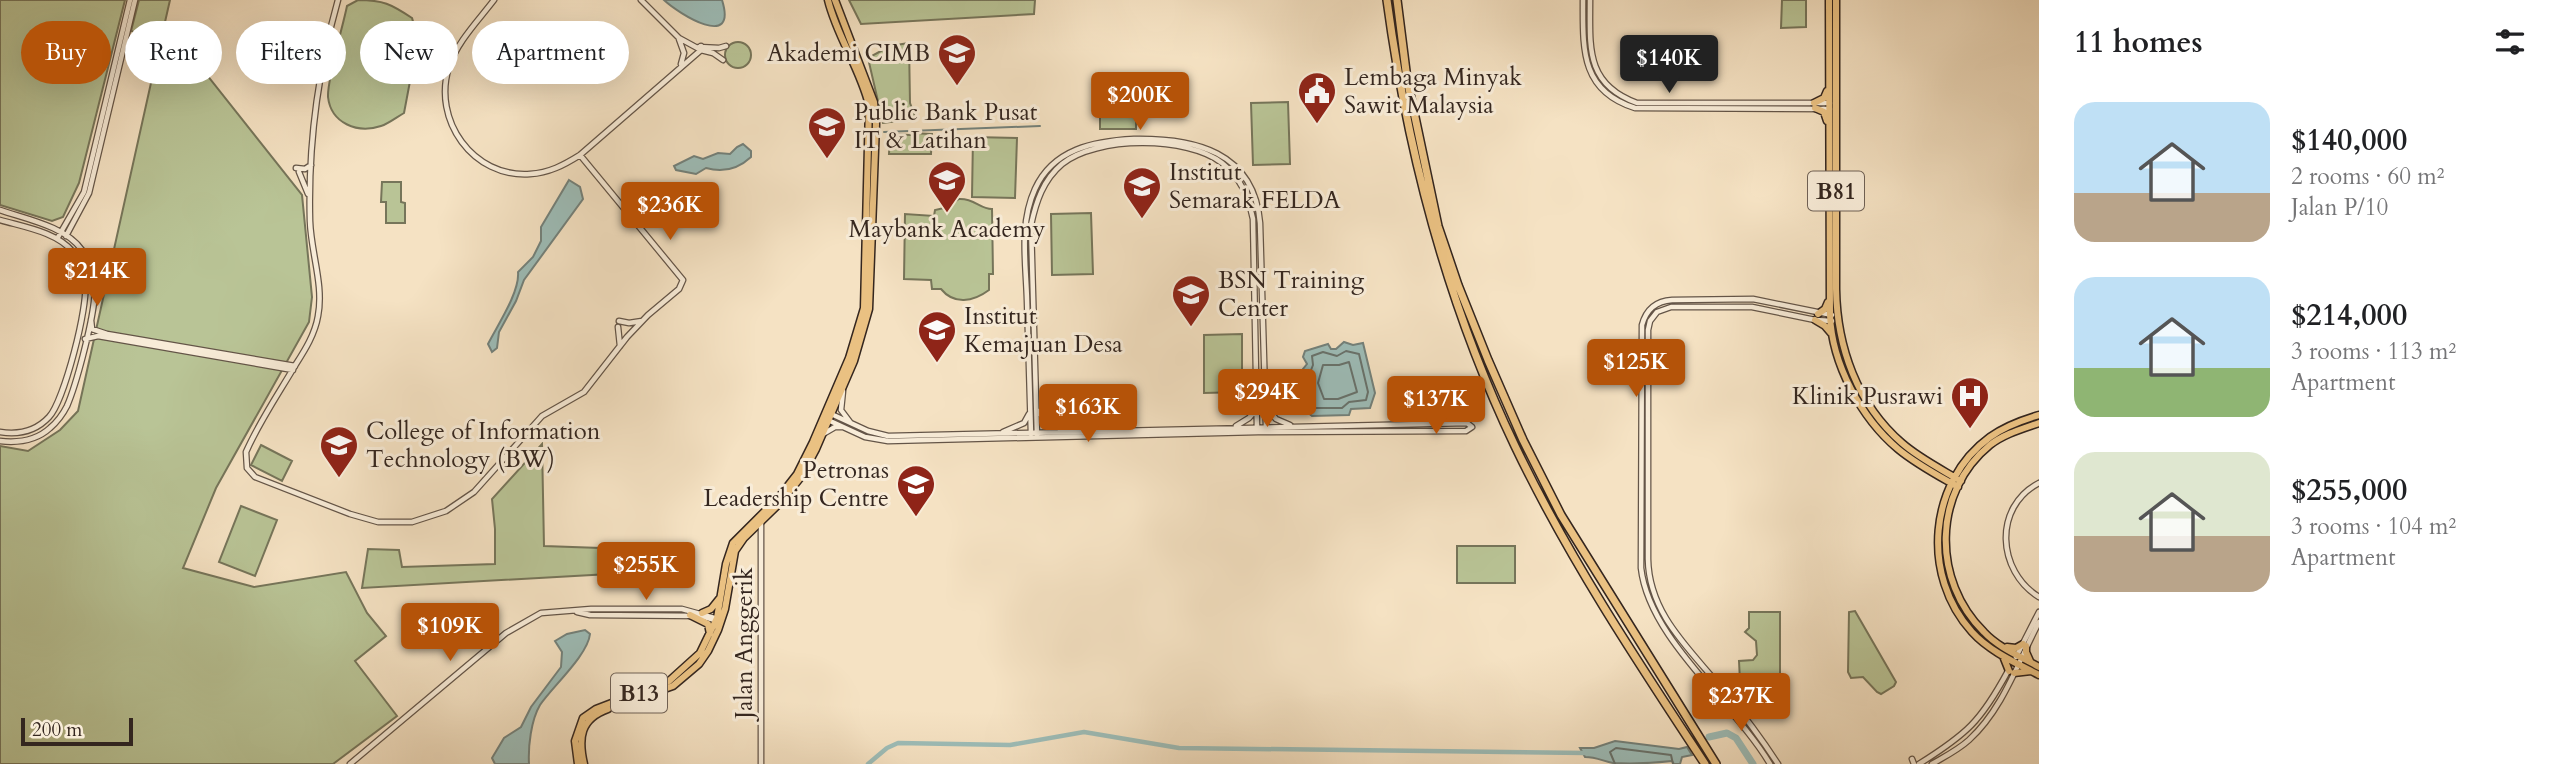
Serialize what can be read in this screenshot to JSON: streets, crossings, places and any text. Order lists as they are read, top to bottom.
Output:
{
  "streets": {
    "main road": ["B81", "B13"],
    "street": ["Jalan Anggerik"]
  },
  "crossings": [
    ["Jalan Anggerik", "B13"]
  ],
  "places": {
    "school or university": [
      "Akademi CIMB",
      "Public Bank Pusat IT & Latihan",
      "Maybank Academy",
      "Institut Semarak FELDA",
      "BSN Training Center",
      "Institut Kemajuan Desa",
      "College of Information Technology (BW)",
      "Petronas Leadership Centre"
    ],
    "public building": ["Lembaga Minyak Sawit Malaysia"],
    "hospital": ["Klinik Pusrawi"]
  },
  "scale_bar": "200 m",
  "page": {
    "heading": "11 homes",
    "chip": [
      "Buy",
      "Rent",
      "Filters",
      "New",
      "Apartment"
    ],
    "price": [
      "$140K",
      "$200K",
      "$236K",
      "$214K",
      "$125K",
      "$294K",
      "$137K",
      "$163K",
      "$255K",
      "$109K",
      "$237K"
    ],
    "list": [
      {
        "name": "$140,000",
        "note": "2 rooms · 60 m² · Jalan P/10"
      },
      {
        "name": "$214,000",
        "note": "3 rooms · 113 m² · Apartment"
      },
      {
        "name": "$255,000",
        "note": "3 rooms · 104 m² · Apartment"
      }
    ],
    "scale": "200 m"
  }
}
